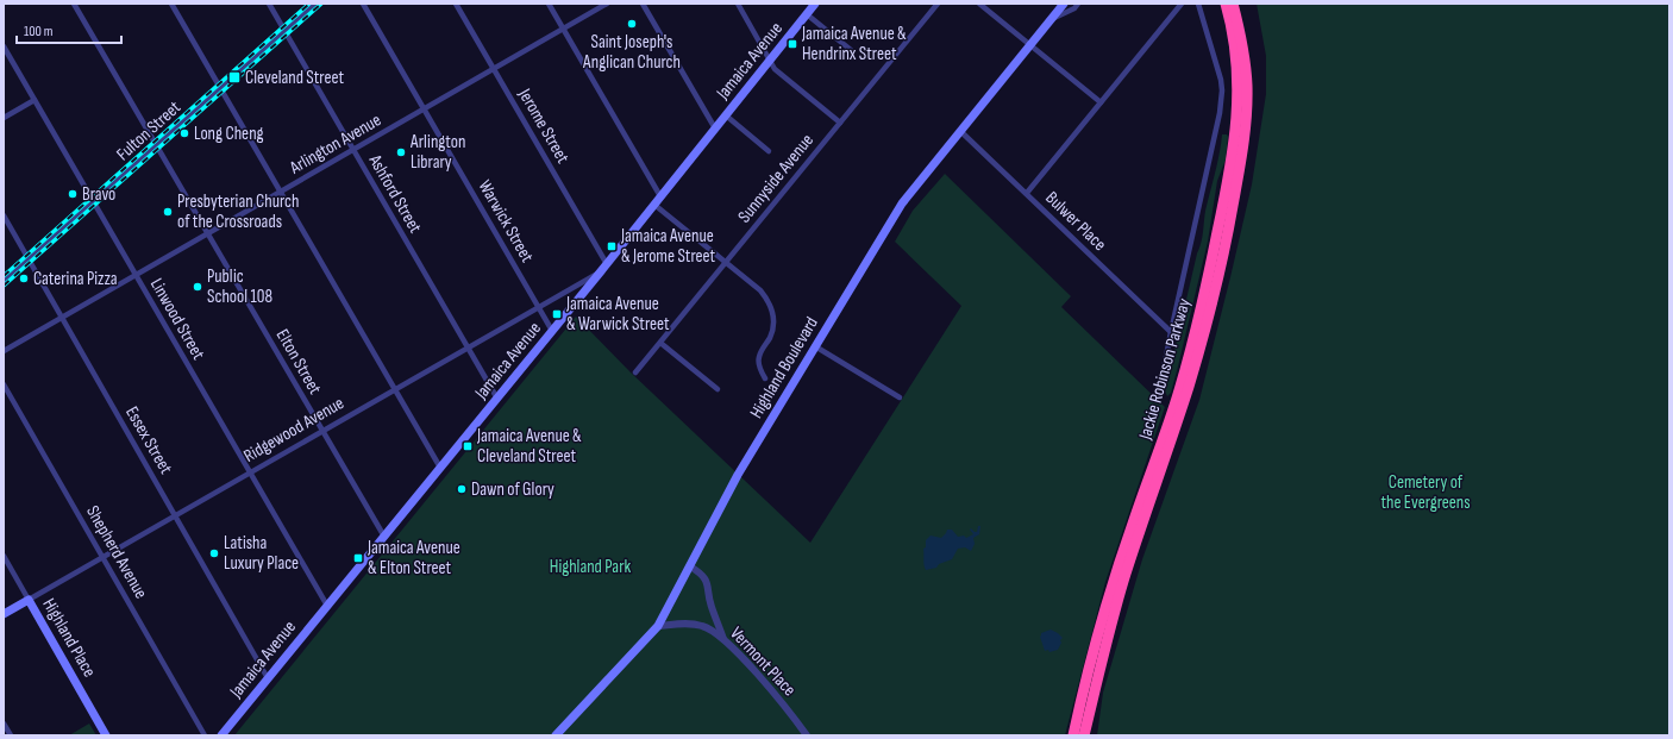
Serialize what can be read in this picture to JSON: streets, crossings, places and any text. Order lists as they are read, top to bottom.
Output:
{
  "streets": {
    "highway": ["Jackie Robinson Parkway"],
    "main road": [
      "Jamaica Avenue",
      "Highland Boulevard",
      "Ridgewood Avenue",
      "Highland Place"
    ],
    "street": [
      "Jerome Street",
      "Fulton Street",
      "Arlington Avenue",
      "Sunnyside Avenue",
      "Ashford Street",
      "Warwick Street",
      "Bulwer Place",
      "Linwood Street",
      "Elton Street",
      "Essex Street",
      "Shepherd Avenue",
      "Vermont Place"
    ]
  },
  "crossings": [
    ["Jamaica Avenue", "Jerome Street"],
    ["Jamaica Avenue", "Ashford Street"],
    ["Jamaica Avenue", "Warwick Street"],
    ["Jamaica Avenue", "Linwood Street"],
    ["Jamaica Avenue", "Elton Street"],
    ["Jamaica Avenue", "Ridgewood Avenue"],
    ["Jamaica Avenue", "Essex Street"],
    ["Jerome Street", "Arlington Avenue"],
    ["Jerome Street", "Ridgewood Avenue"],
    ["Fulton Street", "Ashford Street"],
    ["Fulton Street", "Linwood Street"],
    ["Fulton Street", "Elton Street"],
    ["Fulton Street", "Essex Street"],
    ["Arlington Avenue", "Ashford Street"],
    ["Arlington Avenue", "Warwick Street"],
    ["Arlington Avenue", "Linwood Street"],
    ["Arlington Avenue", "Elton Street"],
    ["Arlington Avenue", "Essex Street"],
    ["Ashford Street", "Ridgewood Avenue"],
    ["Warwick Street", "Ridgewood Avenue"],
    ["Bulwer Place", "Highland Boulevard"],
    ["Bulwer Place", "Jackie Robinson Parkway"],
    ["Linwood Street", "Ridgewood Avenue"],
    ["Elton Street", "Ridgewood Avenue"],
    ["Highland Boulevard", "Vermont Place"],
    ["Ridgewood Avenue", "Essex Street"],
    ["Ridgewood Avenue", "Shepherd Avenue"],
    ["Ridgewood Avenue", "Highland Place"]
  ],
  "parks": ["Cemetery of the Evergreens", "Highland Park"],
  "places": {
    "other": [
      "Saint Joseph's Anglican Church",
      "Long Cheng",
      "Arlington Library",
      "Bravo",
      "Presbyterian Church of the Crossroads",
      "Caterina Pizza",
      "Public School 108",
      "Dawn of Glory",
      "Latisha Luxury Place"
    ],
    "transit": [
      "Jamaica Avenue & Hendrinx Street",
      "Cleveland Street",
      "Jamaica Avenue & Jerome Street",
      "Jamaica Avenue & Warwick Street",
      "Jamaica Avenue & Cleveland Street",
      "Jamaica Avenue & Elton Street"
    ]
  },
  "scale_bar": "100 m"
}
